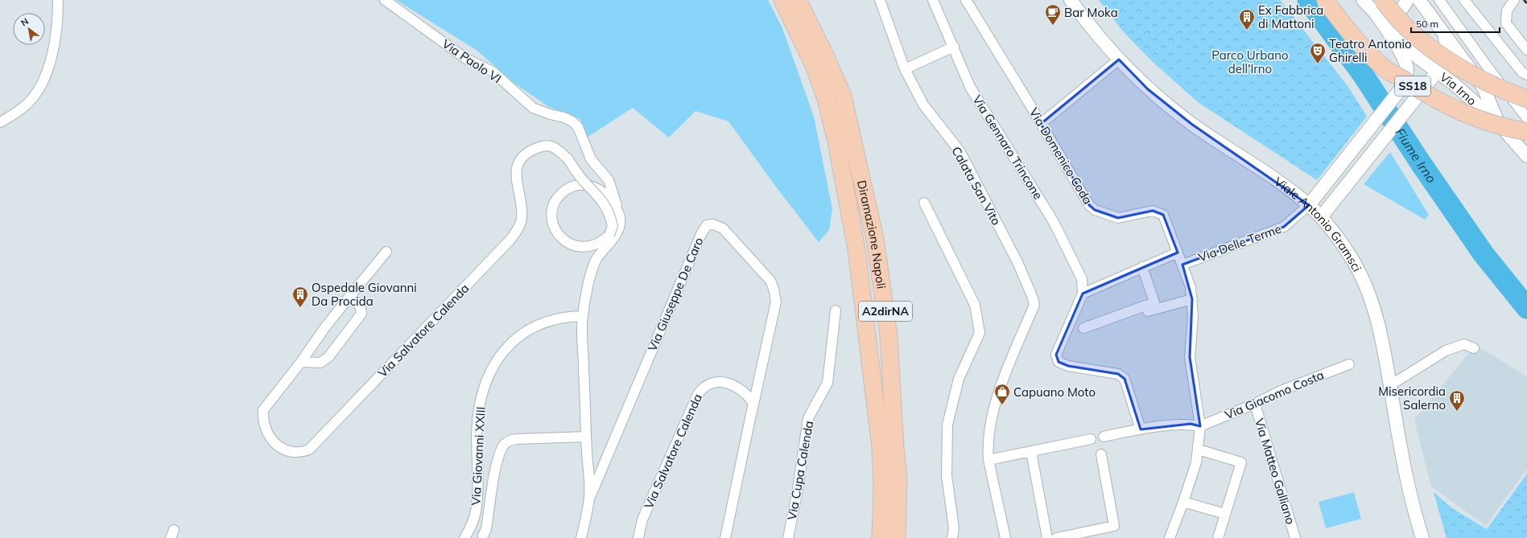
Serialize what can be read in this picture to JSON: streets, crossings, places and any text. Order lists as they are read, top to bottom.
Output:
{
  "streets": {
    "highway": ["SS18", "Diramazione Napoli", "A2dirNA"],
    "main road": ["Via Irno", "Viale Antonio Gramsci"],
    "street": [
      "Via Paolo VI",
      "Via Gennaro Trincone",
      "Via Domenico Coda",
      "Calata San Vito",
      "Via Delle Terme",
      "Via Giuseppe De Caro",
      "Via Salvatore Calenda",
      "Via Giacomo Costa",
      "Via Giovanni XXIII",
      "Via Cupa Calenda",
      "Via Matteo Galliano"
    ]
  },
  "crossings": [
    ["Via Paolo VI", "Via Salvatore Calenda"],
    ["Via Domenico Coda", "Via Delle Terme"],
    ["Via Domenico Coda", "Via Giacomo Costa"],
    ["Viale Antonio Gramsci", "Via Delle Terme"],
    ["Via Giuseppe De Caro", "Via Salvatore Calenda"],
    ["Via Giacomo Costa", "Via Matteo Galliano"]
  ],
  "water": ["Fiume Irno"],
  "parks": ["Parco Urbano dell'Irno"],
  "places": {
    "cafe": ["Bar Moka"],
    "building": ["Ex Fabbrica di Mattoni", "Ospedale Giovanni Da Procida", "Misericordia Salerno"],
    "theatre": ["Teatro Antonio Ghirelli"],
    "shop": ["Capuano Moto"]
  },
  "scale_bar": "50 m",
  "north": "top left"
}
